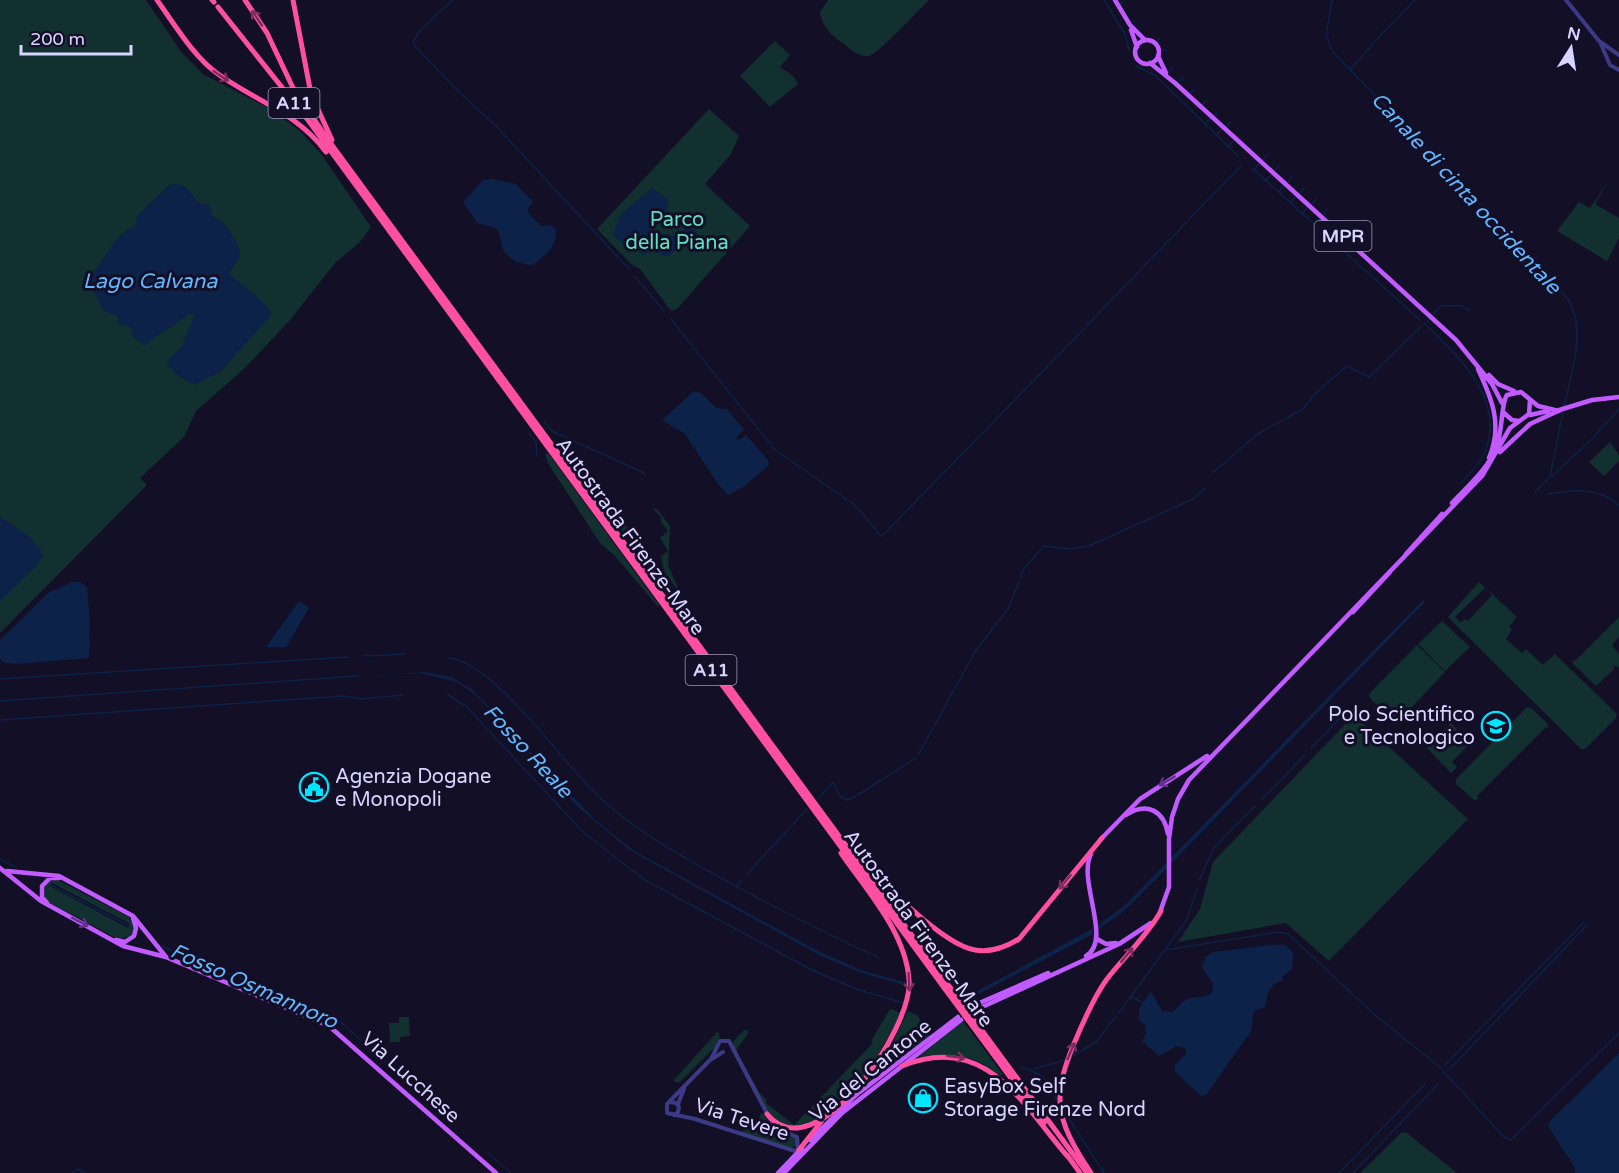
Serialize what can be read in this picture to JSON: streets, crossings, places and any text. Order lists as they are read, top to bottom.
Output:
{
  "streets": {
    "highway": ["A11", "Autostrada Firenze-Mare"],
    "main road": ["MPR", "Via del Cantone", "Via Lucchese"],
    "street": ["Via Tevere"]
  },
  "crossings": [
    ["Via del Cantone", "Via Tevere"]
  ],
  "water": [
    "Canale di cinta occidentale",
    "Lago Calvana",
    "Fosso Reale",
    "Fosso Osmannoro"
  ],
  "parks": ["Parco della Piana"],
  "places": {
    "school or university": ["Polo Scientifico e Tecnologico"],
    "public building": ["Agenzia Dogane e Monopoli"],
    "shop": ["EasyBox Self Storage Firenze Nord"]
  },
  "scale_bar": "200 m",
  "north": "top"
}
